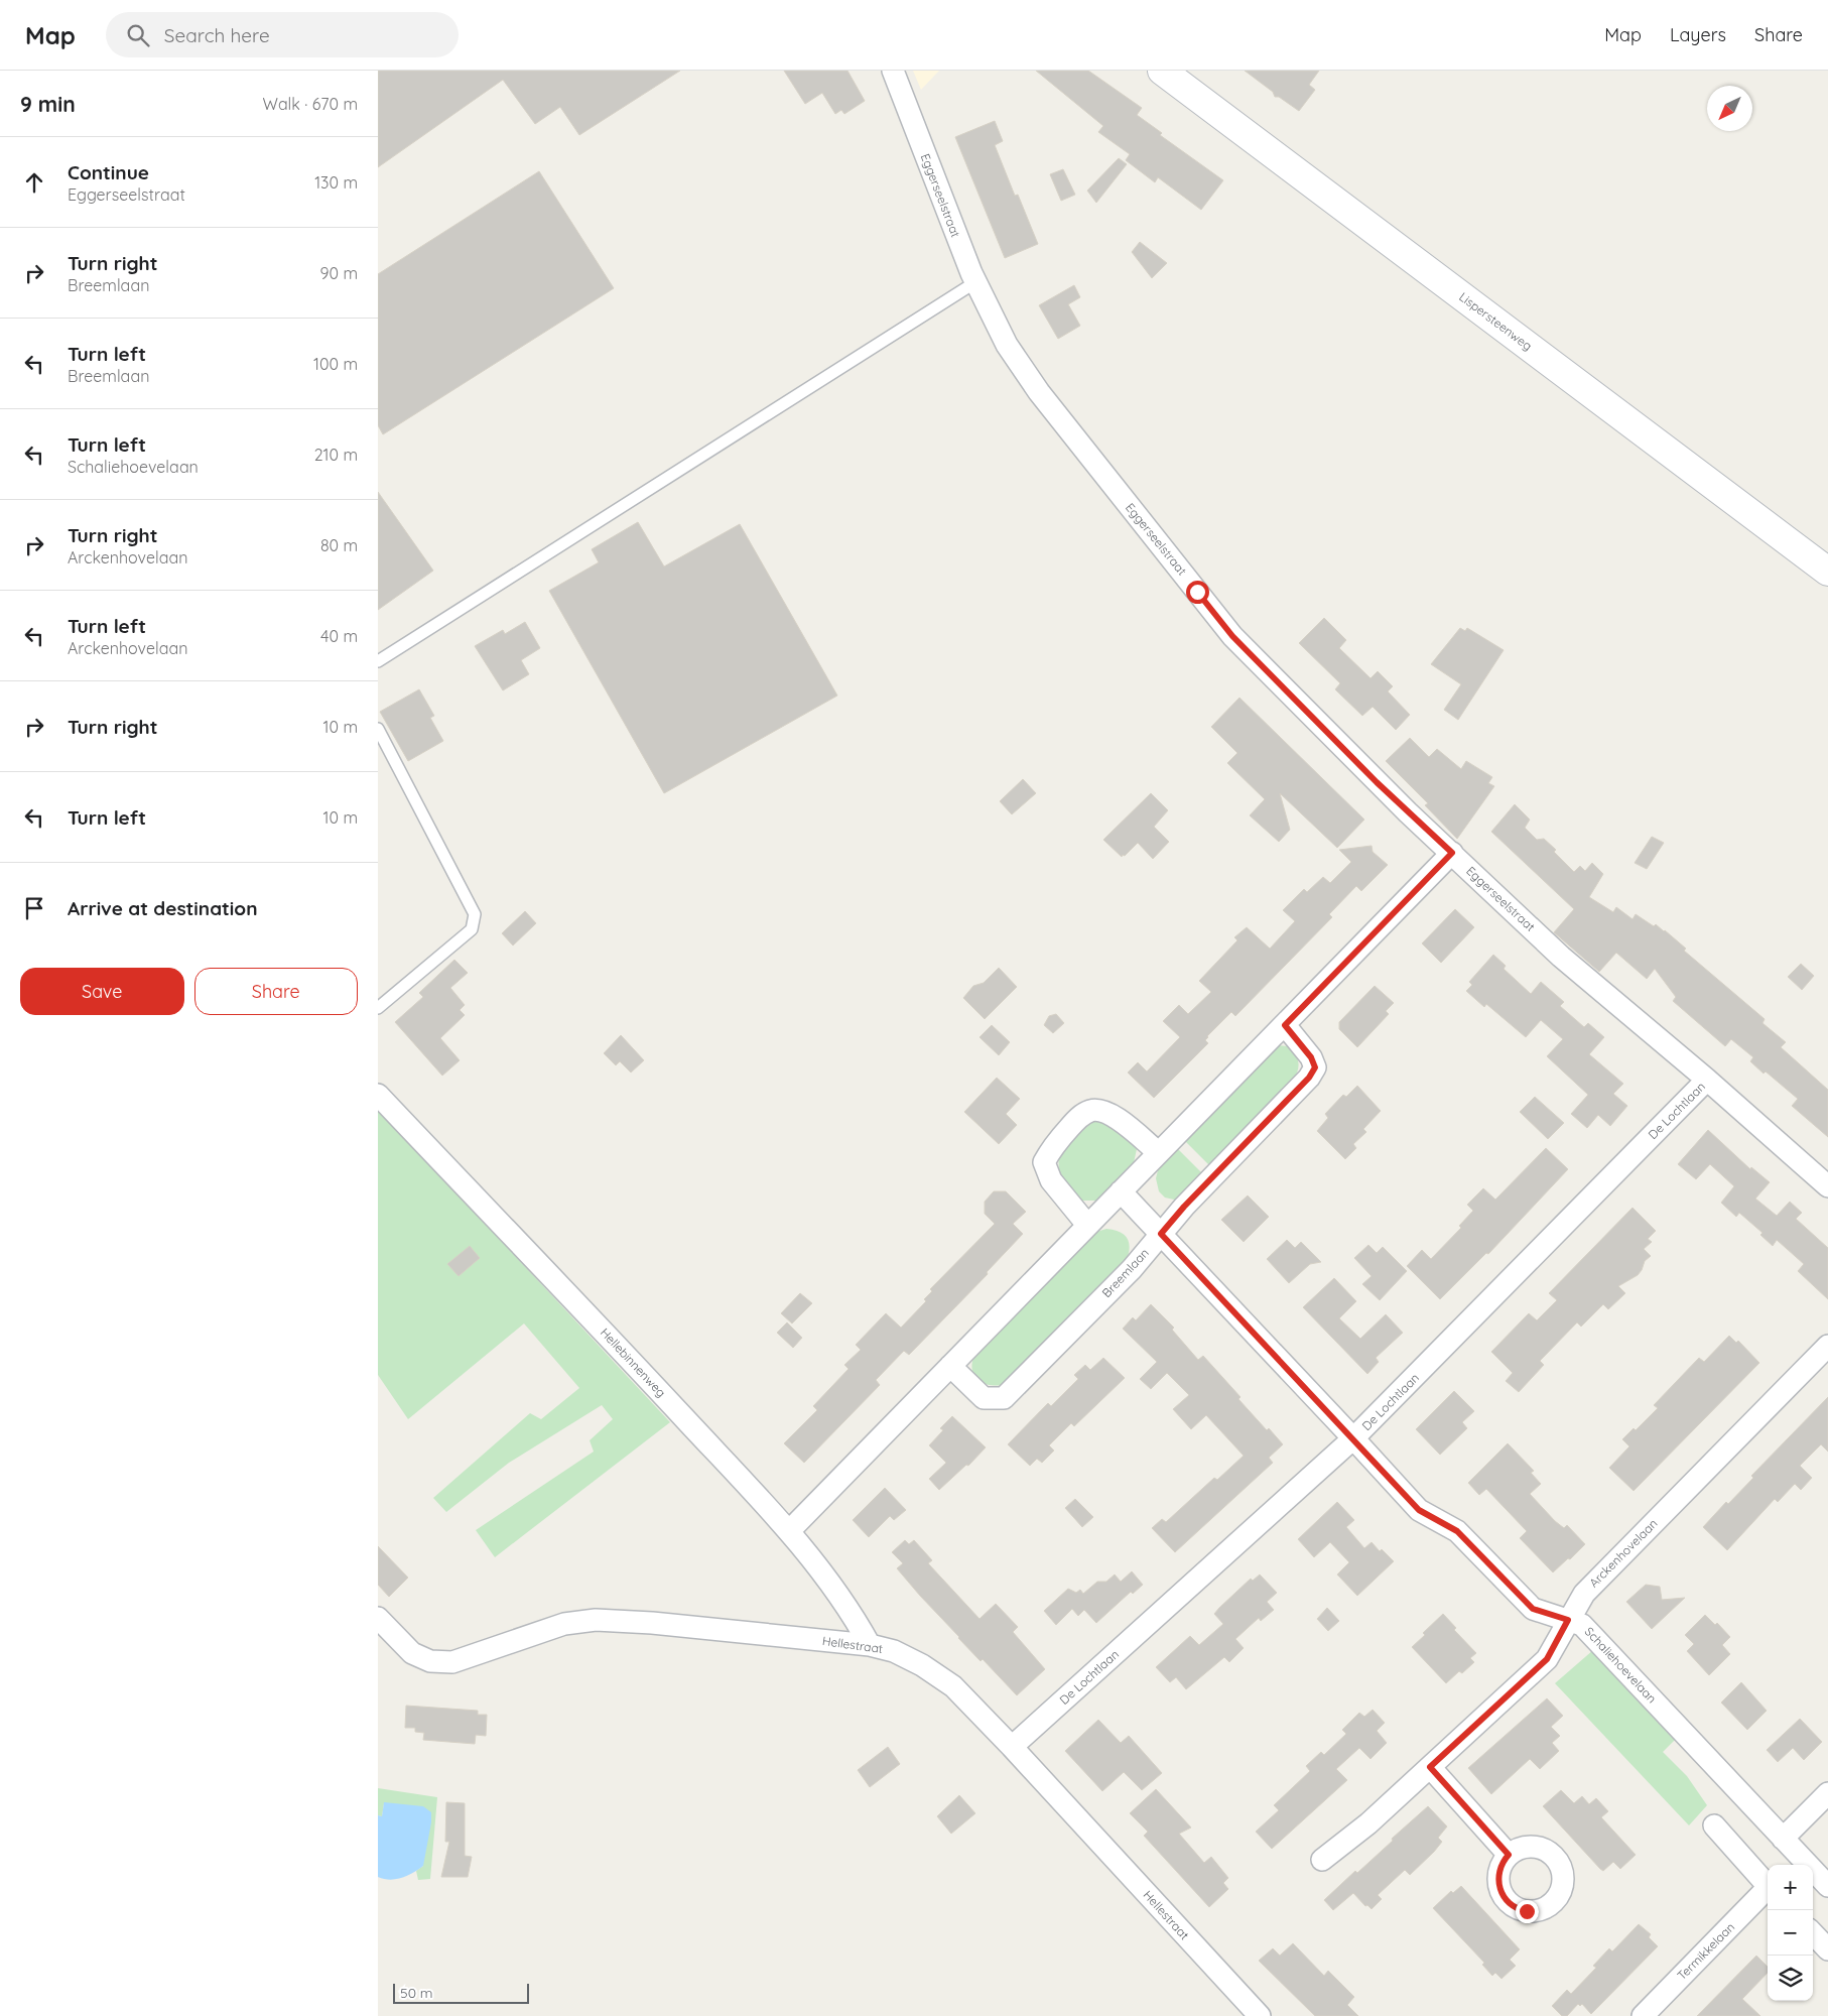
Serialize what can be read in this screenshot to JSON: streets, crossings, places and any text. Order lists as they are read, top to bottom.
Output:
{
  "streets": {
    "street": [
      "Eggerseelstraat",
      "Lispersteenweg",
      "De Lochtlaan",
      "Breemlaan",
      "Hellebinnenweg",
      "Arckenhovelaan",
      "Hellestraat",
      "Schaliehoevelaan",
      "Termikkelaan"
    ]
  },
  "crossings": [
    ["Eggerseelstraat", "De Lochtlaan"],
    ["De Lochtlaan", "Hellestraat"],
    ["De Lochtlaan", "Schaliehoevelaan"],
    ["Breemlaan", "Schaliehoevelaan"],
    ["Hellebinnenweg", "Hellestraat"],
    ["Arckenhovelaan", "Schaliehoevelaan"]
  ],
  "scale_bar": "50 m",
  "north": "bottom left",
  "page": {
    "header": "Map",
    "search": "Search here",
    "nav": ["Map", "Layers", "Share"],
    "heading": ["9 min", "Walk · 670 m"],
    "list": [
      ["Continue", "Eggerseelstraat", "130 m"],
      ["Turn right", "Breemlaan", "90 m"],
      ["Turn left", "Breemlaan", "100 m"],
      ["Turn left", "Schaliehoevelaan", "210 m"],
      ["Turn right", "Arckenhovelaan", "80 m"],
      ["Turn left", "Arckenhovelaan", "40 m"],
      ["Turn right", "10 m"],
      ["Turn left", "10 m"],
      "Arrive at destination"
    ],
    "buttons": ["Save", "Share"],
    "map_buttons": ["+", "−"],
    "scale": "50 m"
  }
}
